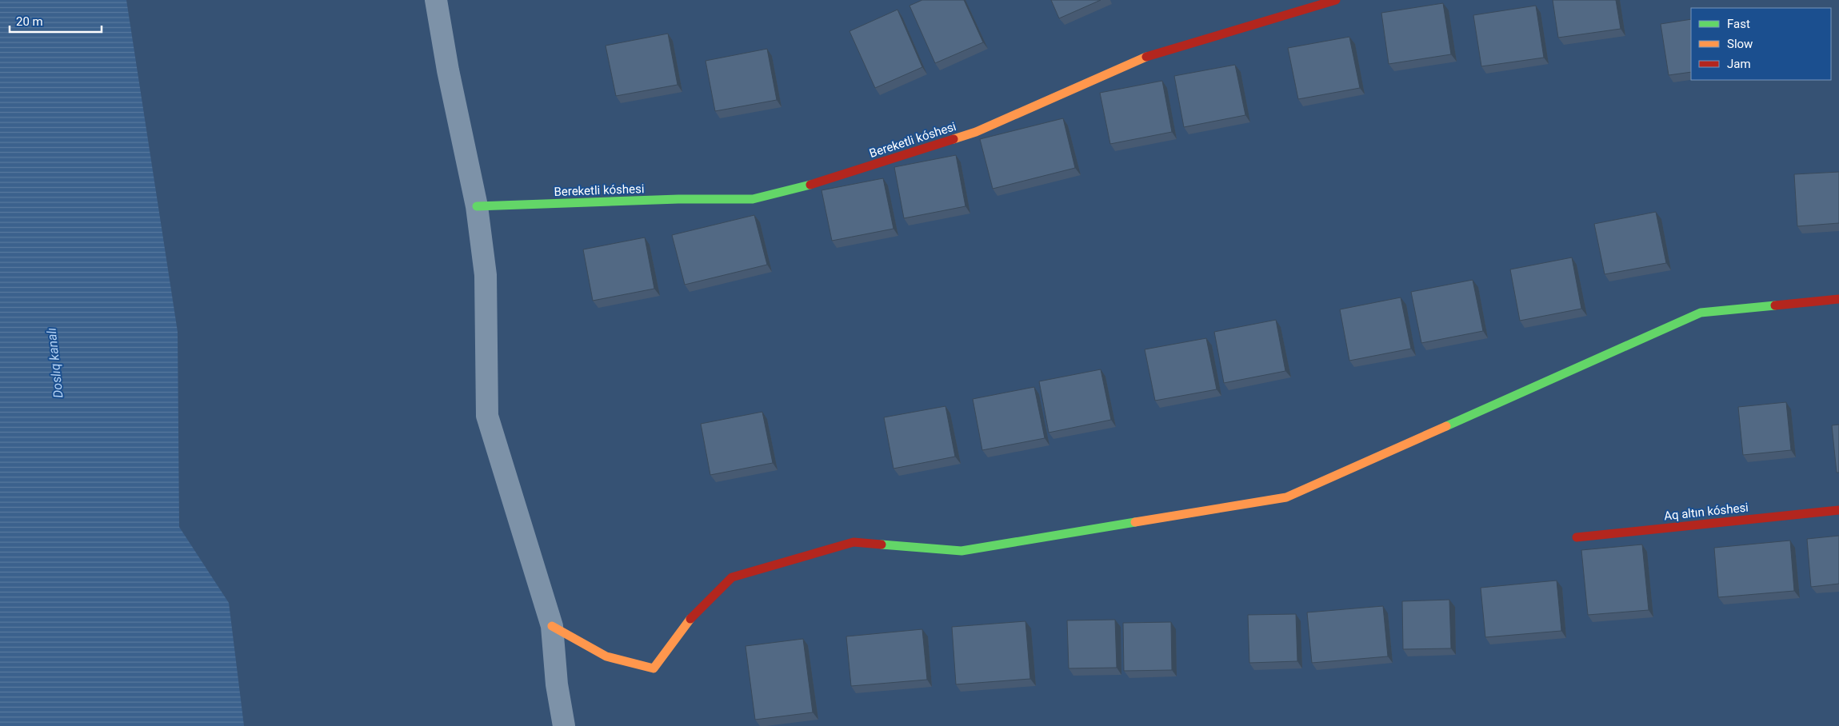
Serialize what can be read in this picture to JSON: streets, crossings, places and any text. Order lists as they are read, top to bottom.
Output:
{
  "streets": {
    "street": ["Bereketli kóshesi", "Aq altın kóshesi"]
  },
  "water": ["Doslıq kanalı"],
  "legend": ["Fast", "Slow", "Jam"],
  "scale_bar": "20 m"
}
